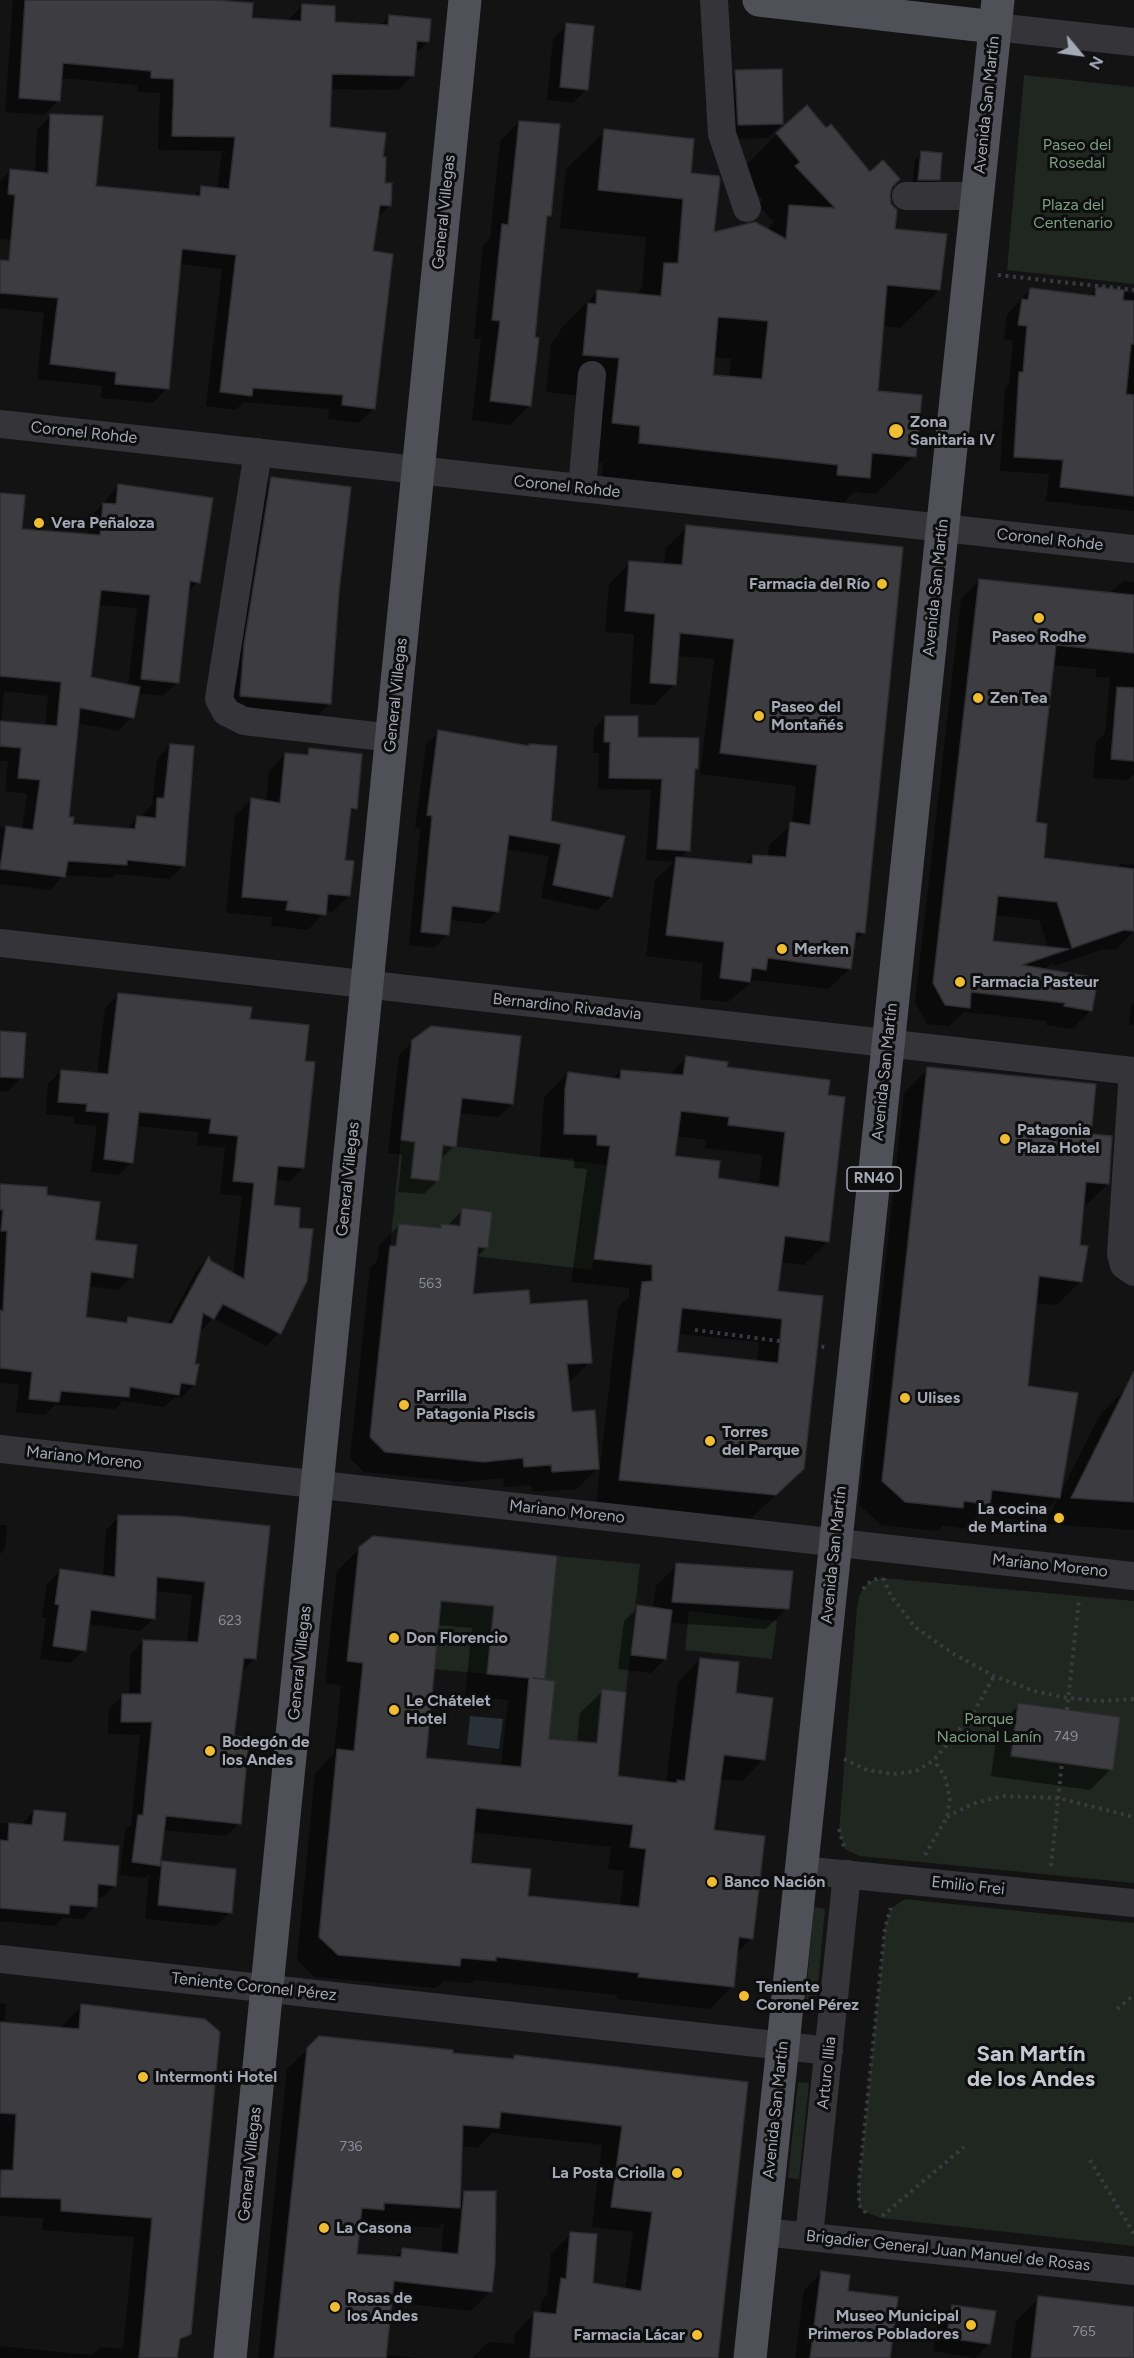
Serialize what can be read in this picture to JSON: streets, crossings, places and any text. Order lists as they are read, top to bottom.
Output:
{
  "streets": {
    "main road": ["Avenida San Martín", "General Villegas", "RN40"],
    "street": [
      "Coronel Rohde",
      "Bernardino Rivadavia",
      "Mariano Moreno",
      "Emilio Frei",
      "Teniente Coronel Pérez",
      "Arturo Illia",
      "Brigadier General Juan Manuel de Rosas"
    ]
  },
  "crossings": [
    ["Avenida San Martín", "Coronel Rohde"],
    ["Avenida San Martín", "Bernardino Rivadavia"],
    ["Avenida San Martín", "Mariano Moreno"],
    ["Avenida San Martín", "Emilio Frei"],
    ["Avenida San Martín", "Teniente Coronel Pérez"],
    ["Avenida San Martín", "Brigadier General Juan Manuel de Rosas"],
    ["General Villegas", "Coronel Rohde"],
    ["General Villegas", "Bernardino Rivadavia"],
    ["General Villegas", "Mariano Moreno"],
    ["General Villegas", "Teniente Coronel Pérez"],
    ["Emilio Frei", "Arturo Illia"],
    ["Teniente Coronel Pérez", "Arturo Illia"],
    ["Arturo Illia", "Brigadier General Juan Manuel de Rosas"]
  ],
  "districts": ["San Martín de los Andes"],
  "parks": ["Paseo del Rosedal", "Plaza del Centenario", "Parque Nacional Lanín"],
  "places": [
    "Zona Sanitaria IV",
    "Vera Peñaloza",
    "Farmacia del Río",
    "Paseo Rodhe",
    "Zen Tea",
    "Paseo del Montañés",
    "Merken",
    "Farmacia Pasteur",
    "Patagonia Plaza Hotel",
    "Ulises",
    "Parrilla Patagonia Piscis",
    "Torres del Parque",
    "La cocina de Martina",
    "Don Florencio",
    "Le Chátelet Hotel",
    "Bodegón de los Andes",
    "Banco Nación",
    "Teniente Coronel Pérez",
    "Intermonti Hotel",
    "La Posta Criolla",
    "La Casona",
    "Rosas de los Andes",
    "Museo Municipal Primeros Pobladores",
    "Farmacia Lácar"
  ],
  "house_numbers": [
    "563",
    "623",
    "749",
    "736",
    "765"
  ],
  "north": "bottom right"
}
